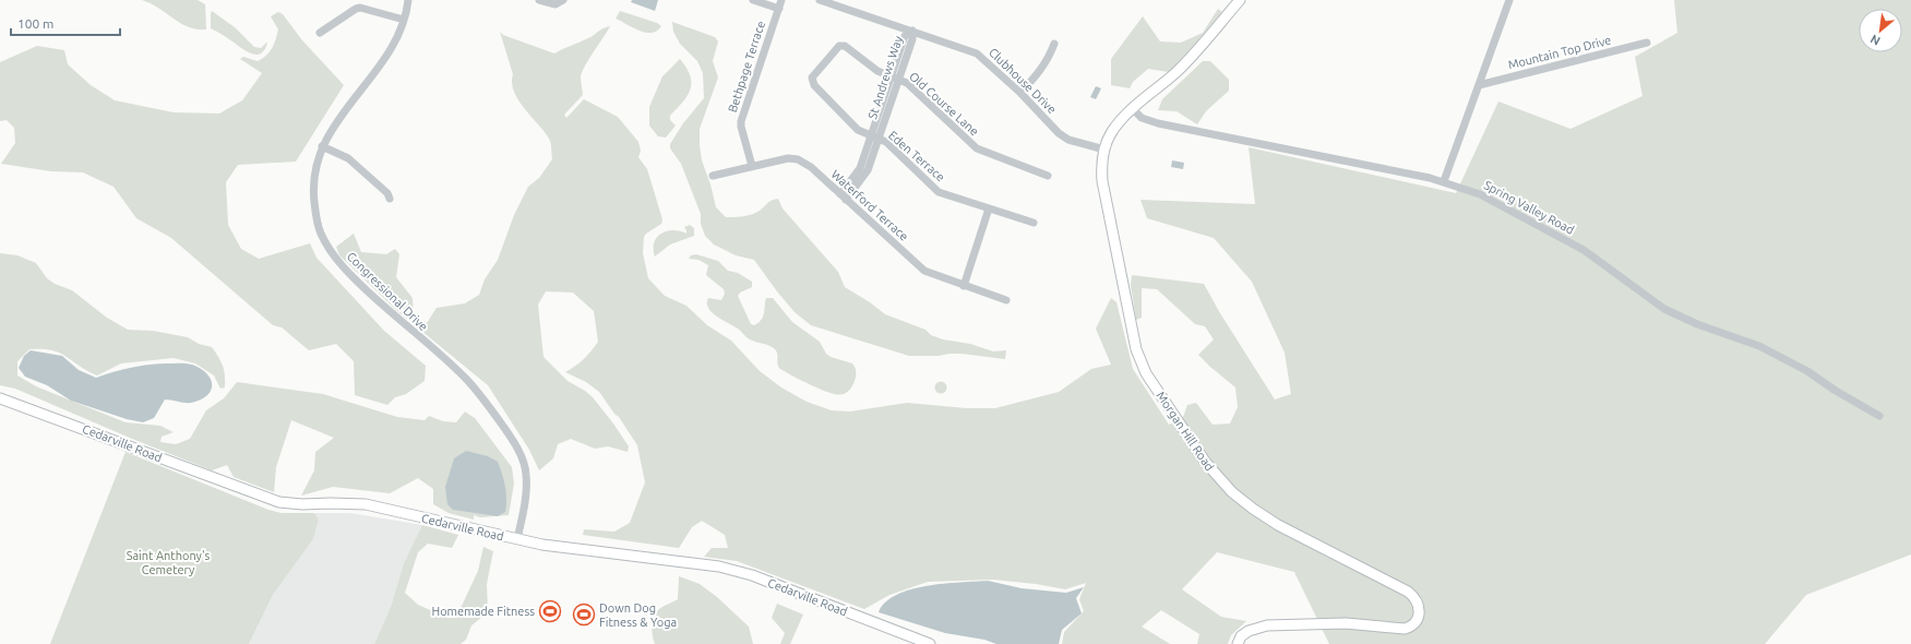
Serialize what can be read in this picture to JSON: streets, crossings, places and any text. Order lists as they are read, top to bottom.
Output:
{
  "streets": {
    "main road": ["Morgan Hill Road", "Cedarville Road"],
    "street": [
      "Mountain Top Drive",
      "Bethpage Terrace",
      "St Andrews Way",
      "Clubhouse Drive",
      "Old Course Lane",
      "Eden Terrace",
      "Waterford Terrace",
      "Spring Valley Road",
      "Congressional Drive"
    ]
  },
  "crossings": [
    ["Mountain Top Drive", "Spring Valley Road"],
    ["Bethpage Terrace", "Waterford Terrace"],
    ["St Andrews Way", "Clubhouse Drive"],
    ["St Andrews Way", "Old Course Lane"],
    ["St Andrews Way", "Eden Terrace"],
    ["St Andrews Way", "Waterford Terrace"],
    ["Clubhouse Drive", "Morgan Hill Road"],
    ["Old Course Lane", "Eden Terrace"],
    ["Spring Valley Road", "Morgan Hill Road"],
    ["Congressional Drive", "Cedarville Road"]
  ],
  "parks": ["Saint Anthony's Cemetery"],
  "places": {
    "sports": ["Homemade Fitness", "Down Dog Fitness & Yoga"]
  },
  "scale_bar": "100 m",
  "north": "bottom left"
}
